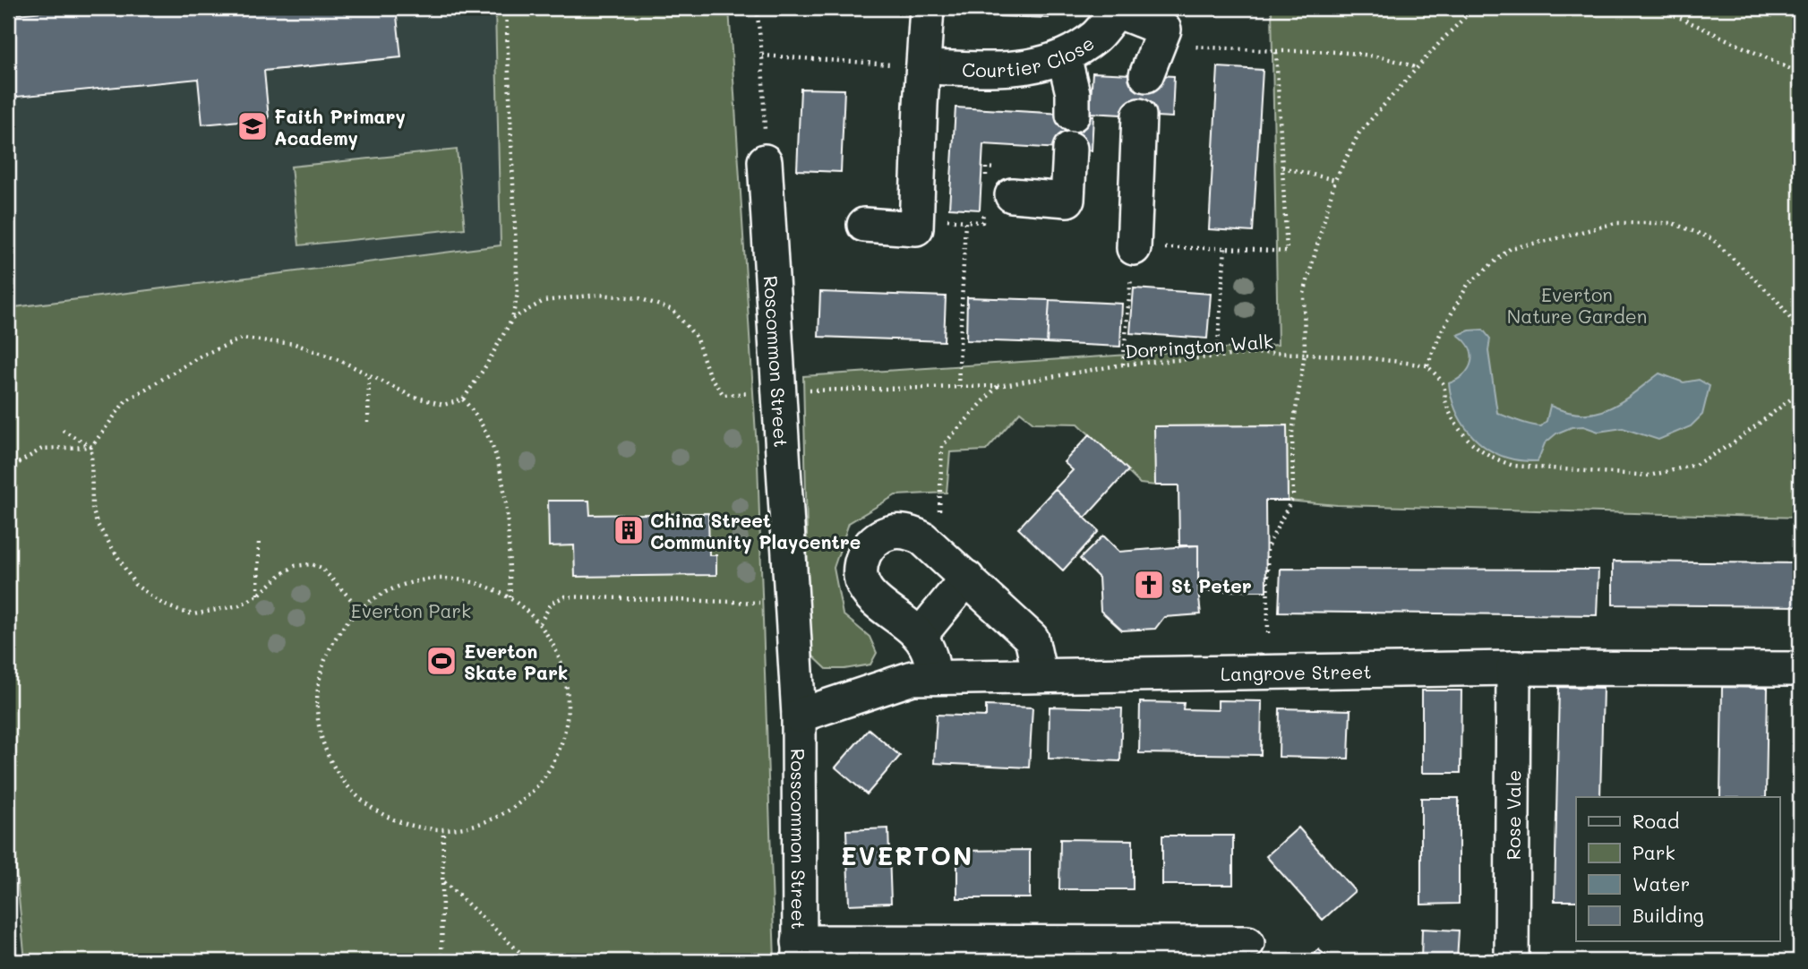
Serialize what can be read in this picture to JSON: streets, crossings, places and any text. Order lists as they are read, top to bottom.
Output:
{
  "streets": {
    "street": [
      "Courtier Close",
      "Roscommon Street",
      "Langrove Street",
      "Rose Vale",
      "Rosscommon Street"
    ],
    "path": ["Dorrington Walk"]
  },
  "crossings": [
    ["Dorrington Walk", "Roscommon Street"],
    ["Roscommon Street", "Langrove Street"],
    ["Roscommon Street", "Rosscommon Street"],
    ["Langrove Street", "Rose Vale"],
    ["Langrove Street", "Rosscommon Street"]
  ],
  "districts": ["EVERTON"],
  "parks": ["Everton Nature Garden", "Everton Park"],
  "places": {
    "school or university": ["Faith Primary Academy"],
    "building": ["China Street Community Playcentre"],
    "church": ["St Peter"],
    "sports": ["Everton Skate Park"]
  },
  "legend": [
    "Road",
    "Park",
    "Water",
    "Building"
  ]
}
